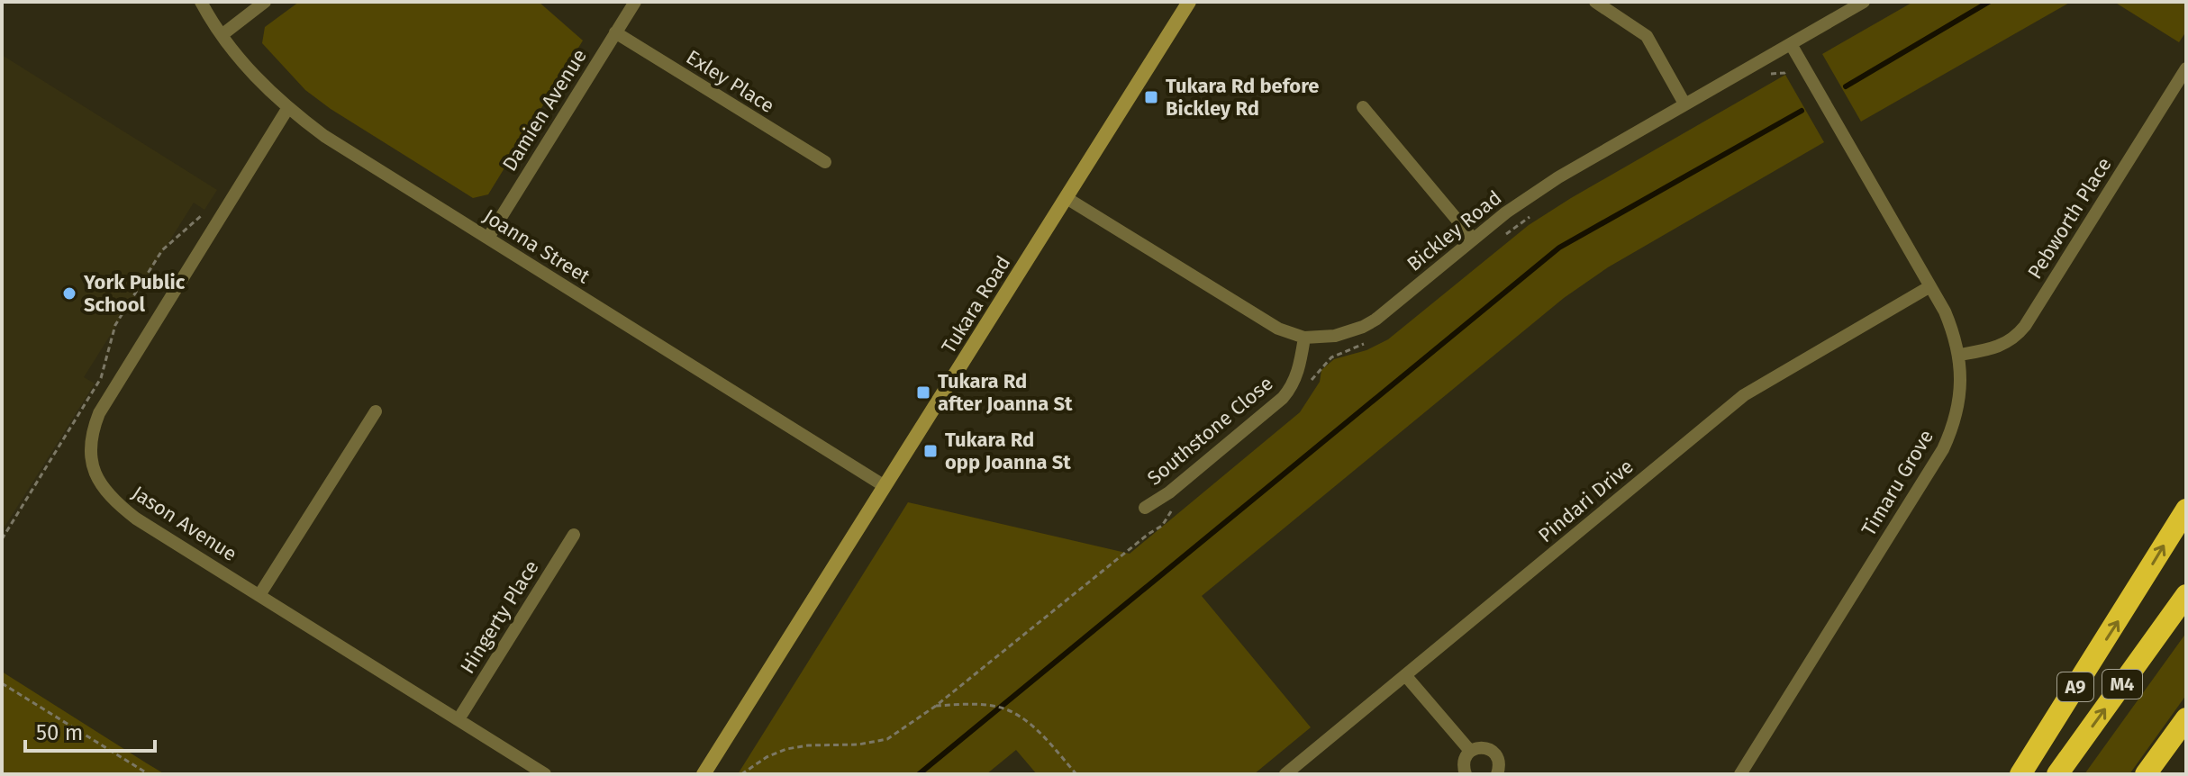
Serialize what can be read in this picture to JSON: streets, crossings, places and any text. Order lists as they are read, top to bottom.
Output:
{
  "streets": {
    "highway": ["M4", "A9"],
    "street": [
      "Exley Place",
      "Damien Avenue",
      "Pebworth Place",
      "Bickley Road",
      "Joanna Street",
      "Tukara Road",
      "Southstone Close",
      "Timaru Grove",
      "Pindari Drive",
      "Jason Avenue",
      "Hingerty Place"
    ]
  },
  "crossings": [
    ["Exley Place", "Damien Avenue"],
    ["Damien Avenue", "Joanna Street"],
    ["Pebworth Place", "Timaru Grove"],
    ["Bickley Road", "Tukara Road"],
    ["Bickley Road", "Southstone Close"],
    ["Bickley Road", "Timaru Grove"],
    ["Joanna Street", "Tukara Road"],
    ["Joanna Street", "Jason Avenue"],
    ["Timaru Grove", "Pindari Drive"],
    ["Jason Avenue", "Hingerty Place"]
  ],
  "places": {
    "transit": ["Tukara Rd before Bickley Rd", "Tukara Rd after Joanna St", "Tukara Rd opp Joanna St"],
    "other": ["York Public School"]
  },
  "scale_bar": "50 m"
}
